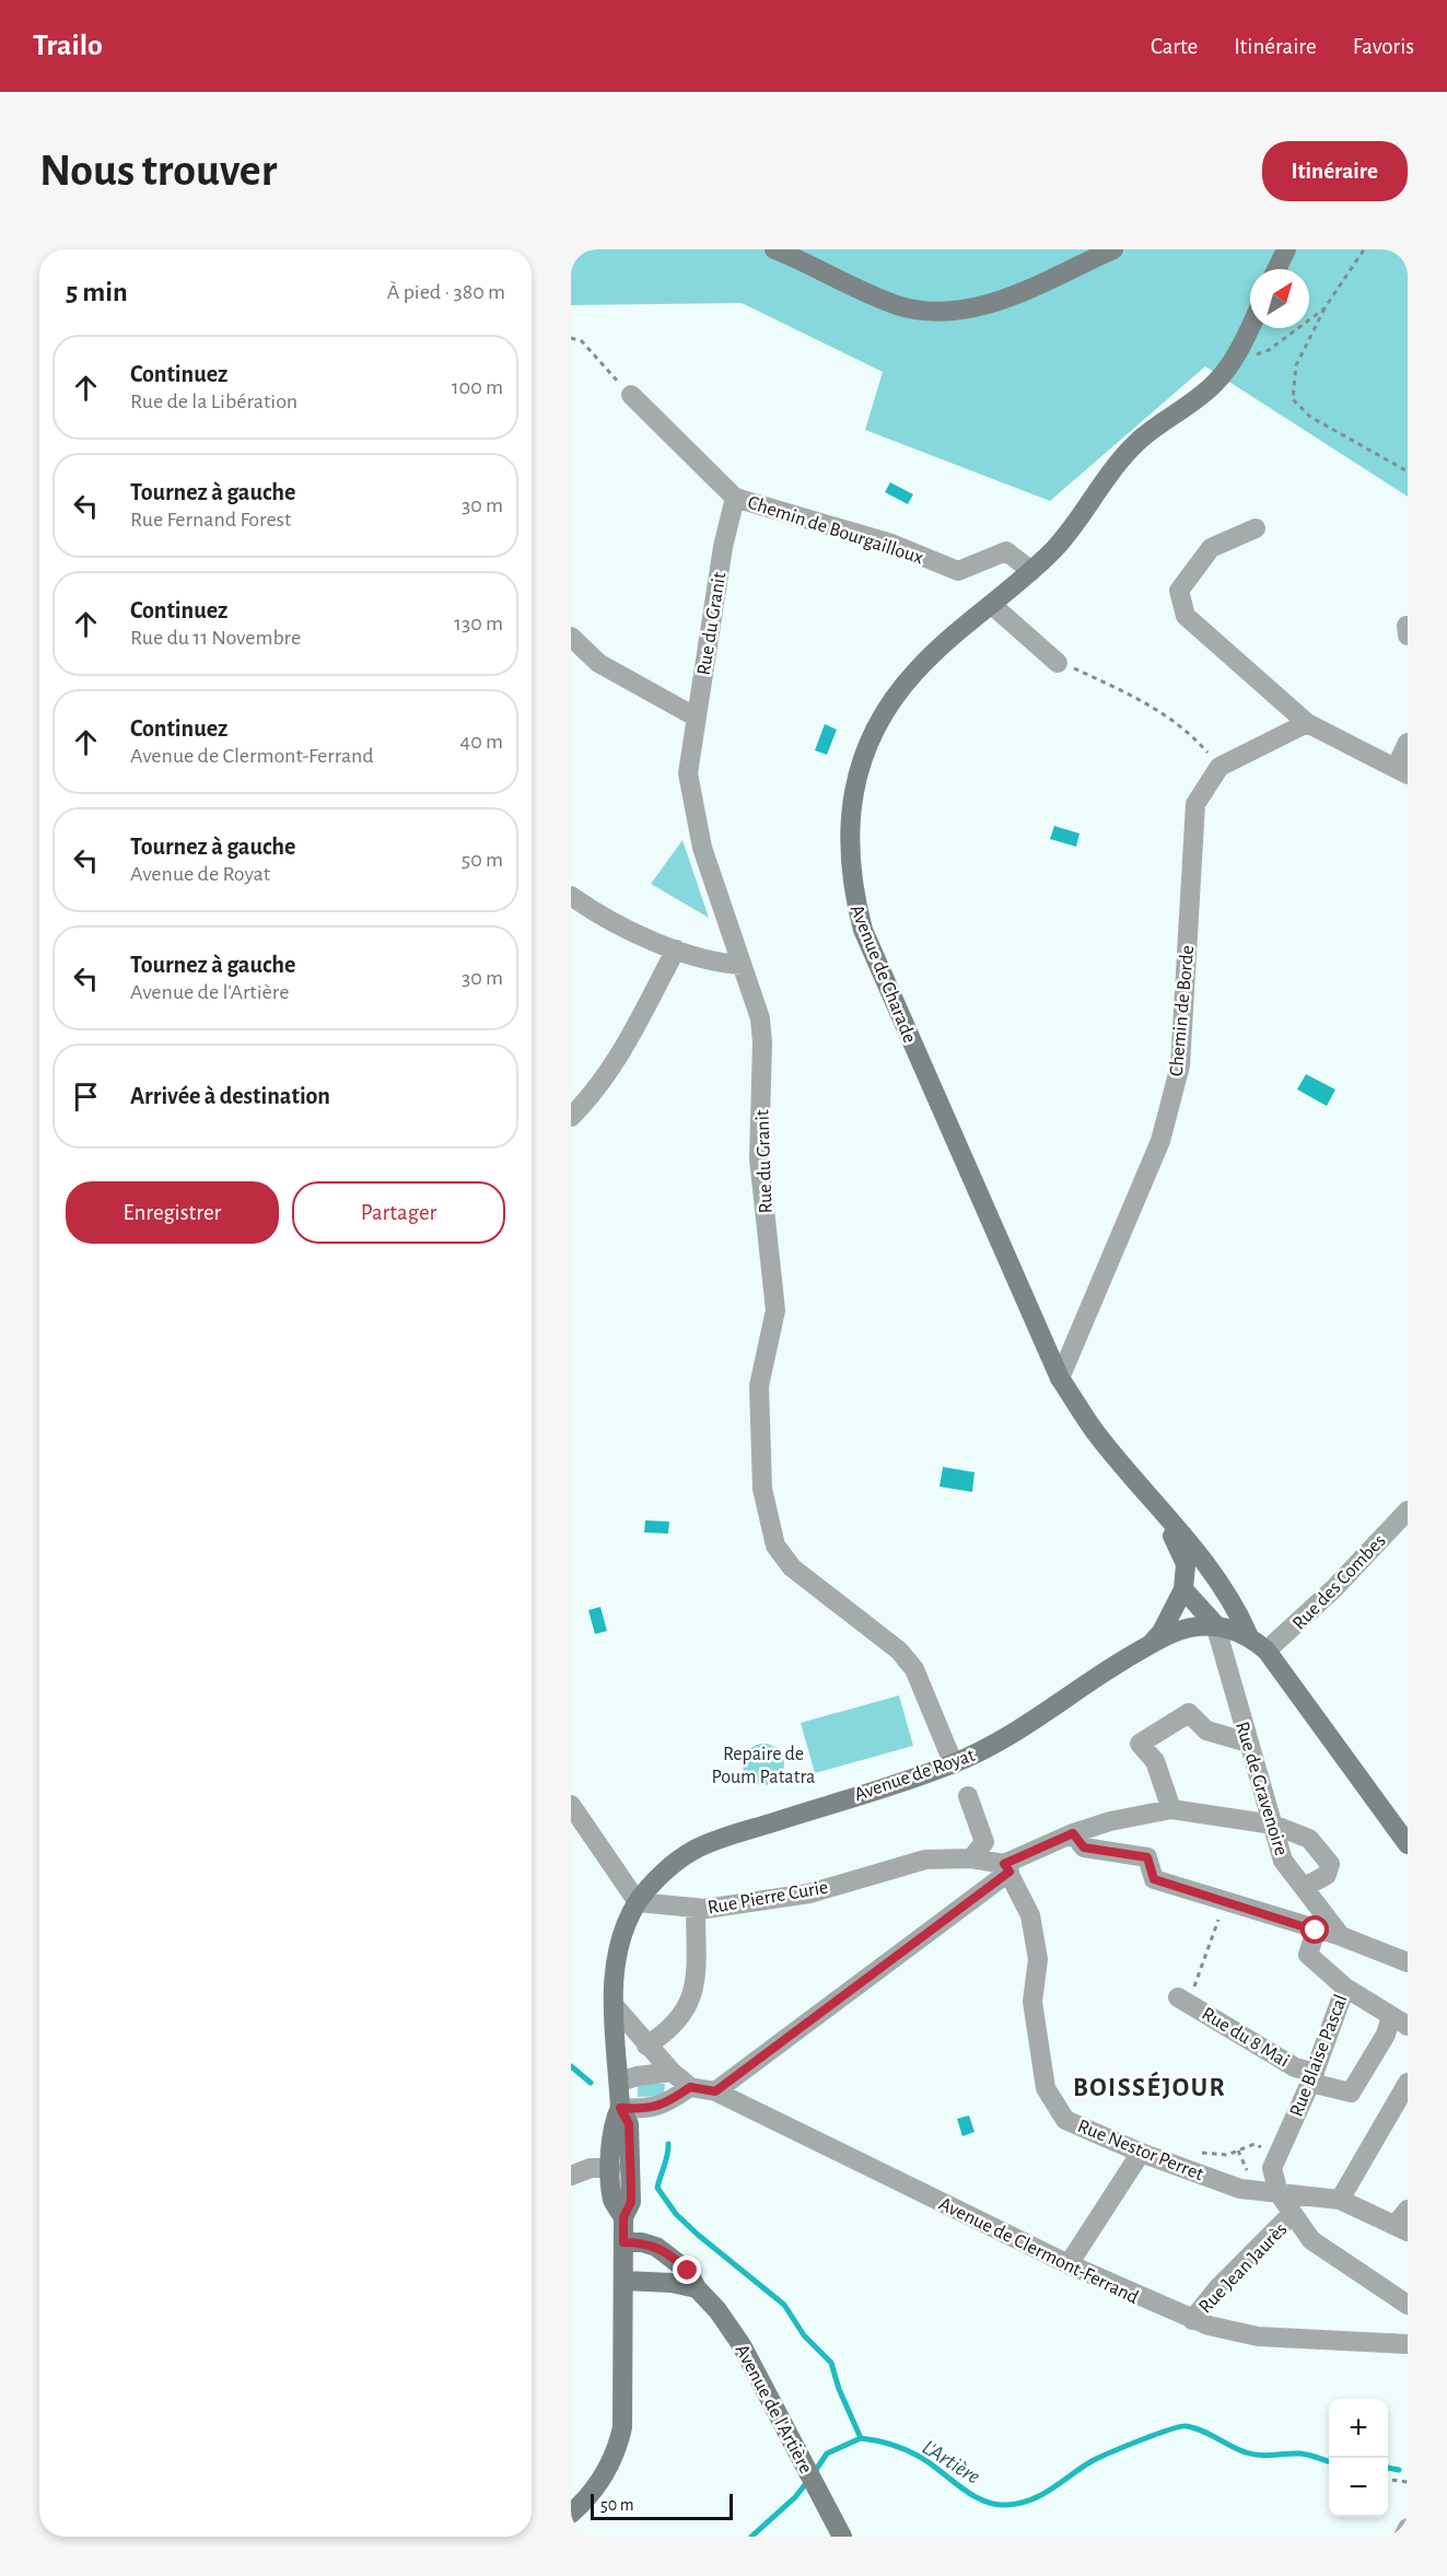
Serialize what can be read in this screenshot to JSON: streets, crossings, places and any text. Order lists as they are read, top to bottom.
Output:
{
  "streets": {
    "street": [
      "Chemin de Bourgailloux",
      "Rue du Granit",
      "Avenue de Charade",
      "Chemin de Borde",
      "Rue des Combes",
      "Avenue de Royat",
      "Rue de Gravenoire",
      "Rue Pierre Curie",
      "Rue du 8 Mai",
      "Rue Blaise Pascal",
      "Rue Nestor Perret",
      "Avenue de Clermont-Ferrand",
      "Rue Jean Jaurès",
      "Avenue de l'Artière"
    ]
  },
  "crossings": [
    ["Chemin de Bourgailloux", "Rue du Granit"],
    ["Chemin de Bourgailloux", "Avenue de Charade"],
    ["Rue du Granit", "Avenue de Royat"],
    ["Avenue de Charade", "Chemin de Borde"],
    ["Avenue de Charade", "Avenue de Royat"],
    ["Rue des Combes", "Avenue de Royat"],
    ["Avenue de Royat", "Rue de Gravenoire"],
    ["Avenue de Royat", "Rue Pierre Curie"],
    ["Avenue de Royat", "Avenue de Clermont-Ferrand"],
    ["Rue Pierre Curie", "Rue Nestor Perret"],
    ["Rue du 8 Mai", "Rue Blaise Pascal"],
    ["Rue Blaise Pascal", "Rue Nestor Perret"],
    ["Avenue de Clermont-Ferrand", "Rue Jean Jaurès"]
  ],
  "districts": ["BOISSÉJOUR"],
  "water": ["L'Artière"],
  "parks": ["Repaire de Poum Patatra"],
  "scale_bar": "50 m",
  "north": "top right",
  "page": {
    "header": "Trailo",
    "nav": ["Carte", "Itinéraire", "Favoris"],
    "buttons": [
      "Itinéraire",
      ["Enregistrer", "Partager"]
    ],
    "title": "Nous trouver",
    "heading": ["5 min", "À pied · 380 m"],
    "list": [
      ["Continuez", "Rue de la Libération", "100 m"],
      ["Tournez à gauche", "Rue Fernand Forest", "30 m"],
      ["Continuez", "Rue du 11 Novembre", "130 m"],
      ["Continuez", "Avenue de Clermont-Ferrand", "40 m"],
      ["Tournez à gauche", "Avenue de Royat", "50 m"],
      ["Tournez à gauche", "Avenue de l'Artière", "30 m"],
      "Arrivée à destination"
    ],
    "map_buttons": ["+", "−"],
    "scale": "50 m"
  }
}
